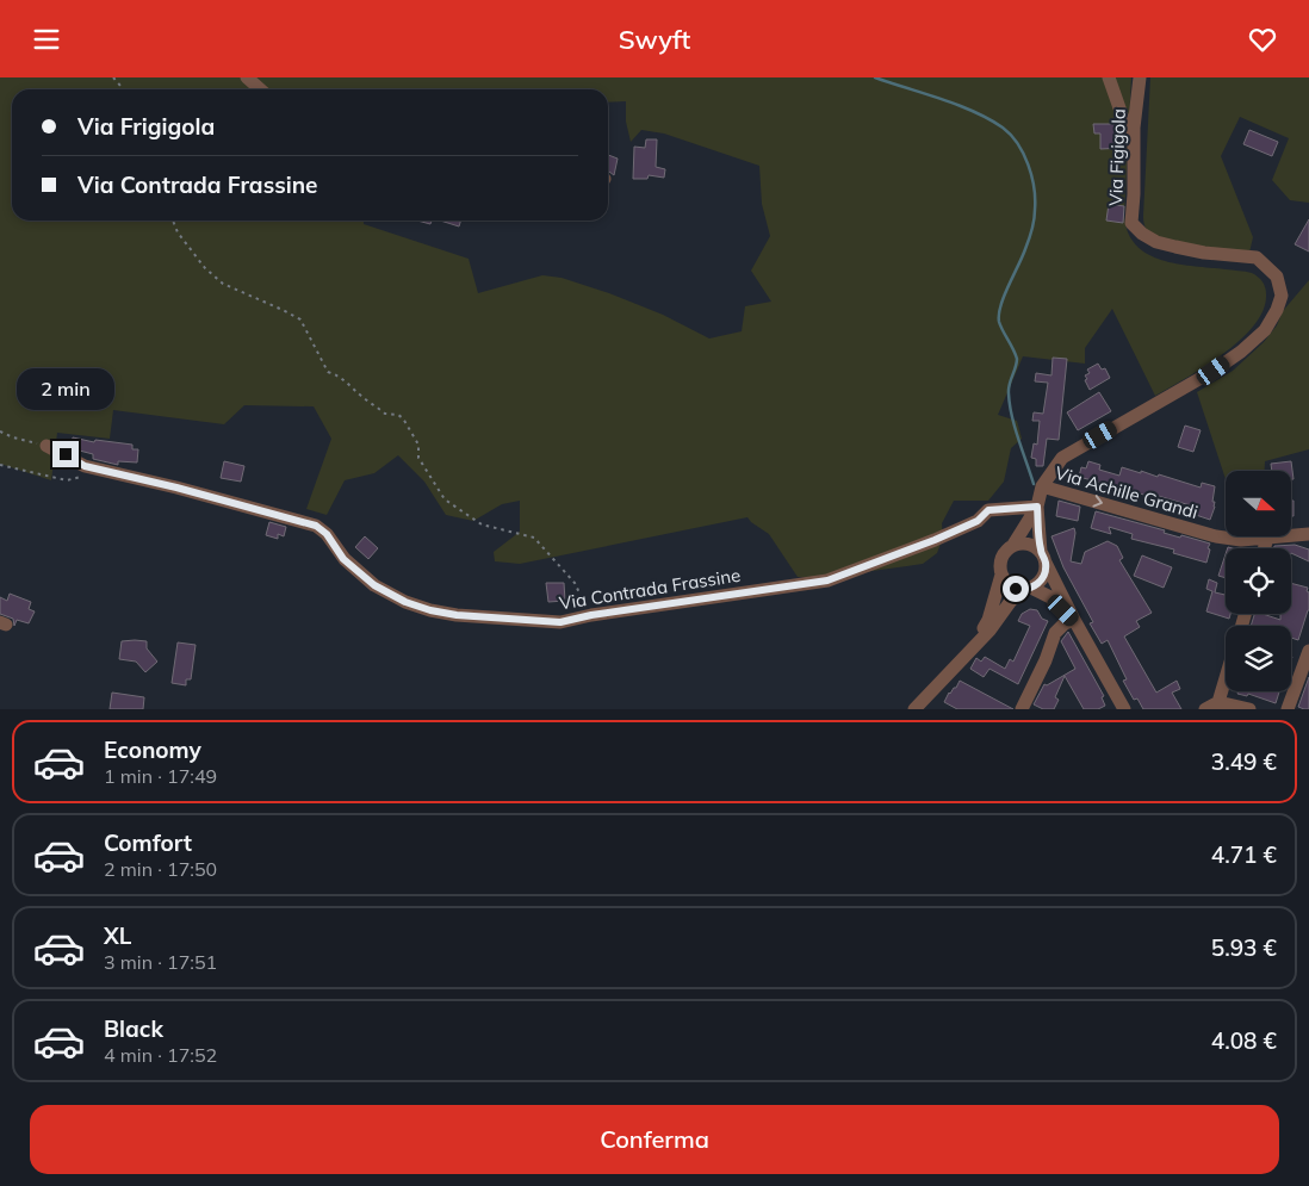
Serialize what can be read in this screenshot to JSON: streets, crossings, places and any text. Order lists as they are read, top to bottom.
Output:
{
  "streets": {
    "street": ["Via Figigola", "Via Achille Grandi", "Via Contrada Frassine"]
  },
  "crossings": [
    ["Via Figigola", "Via Achille Grandi"],
    ["Via Figigola", "Via Contrada Frassine"]
  ],
  "one_way": ["Via Achille Grandi"],
  "north": "right",
  "page": {
    "header": "Swyft",
    "banner": ["Via Frigigola", "Via Contrada Frassine"],
    "bubble": "2 min",
    "list": [
      {
        "name": "Economy",
        "note": "1 min · 17:49",
        "value": "3.49 €"
      },
      {
        "name": "Comfort",
        "note": "2 min · 17:50",
        "value": "4.71 €"
      },
      {
        "name": "XL",
        "note": "3 min · 17:51",
        "value": "5.93 €"
      },
      {
        "name": "Black",
        "note": "4 min · 17:52",
        "value": "4.08 €"
      }
    ],
    "buttons": "Conferma"
  }
}
